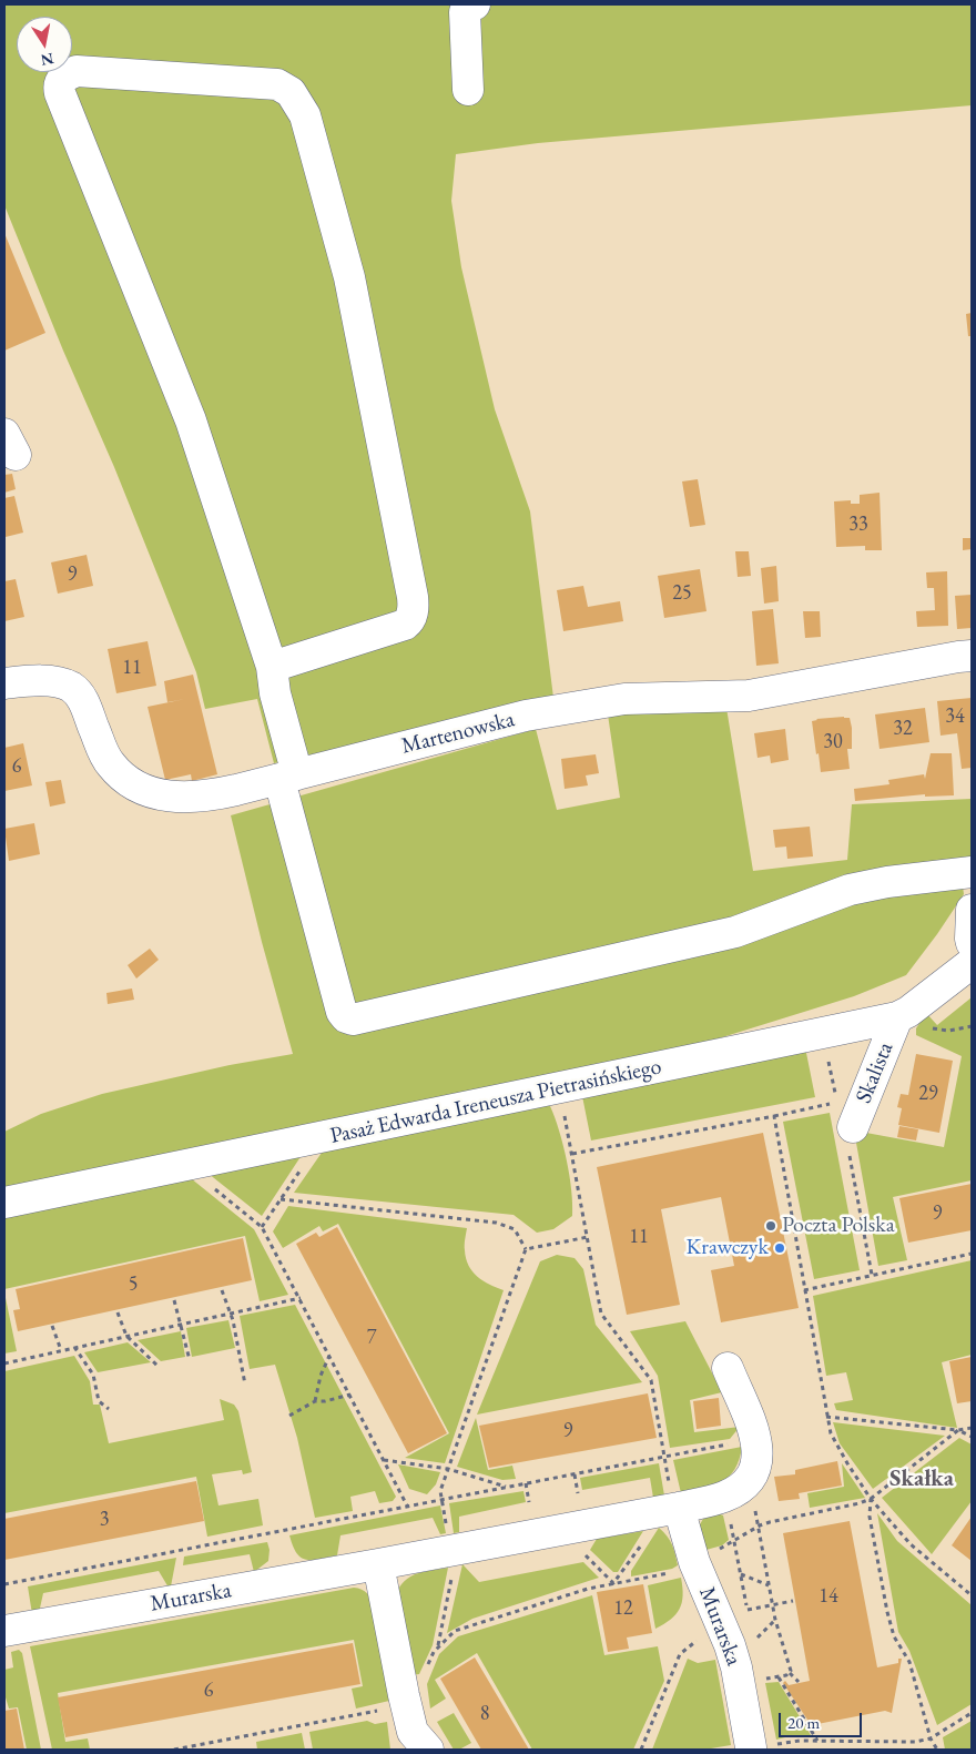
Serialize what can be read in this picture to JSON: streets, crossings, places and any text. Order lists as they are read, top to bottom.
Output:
{
  "streets": {
    "street": [
      "Martenowska",
      "Skalista",
      "Pasaż Edwarda Ireneusza Pietrasińskiego",
      "Murarska"
    ]
  },
  "crossings": [
    ["Skalista", "Pasaż Edwarda Ireneusza Pietrasińskiego"]
  ],
  "districts": ["Skałka"],
  "places": ["Poczta Polska", "Krawczyk"],
  "house_numbers": [
    "33",
    "9",
    "25",
    "11",
    "34",
    "32",
    "30",
    "6",
    "29",
    "9",
    "11",
    "5",
    "7",
    "9",
    "3",
    "14",
    "12",
    "6",
    "8"
  ],
  "scale_bar": "20 m",
  "north": "bottom"
}
